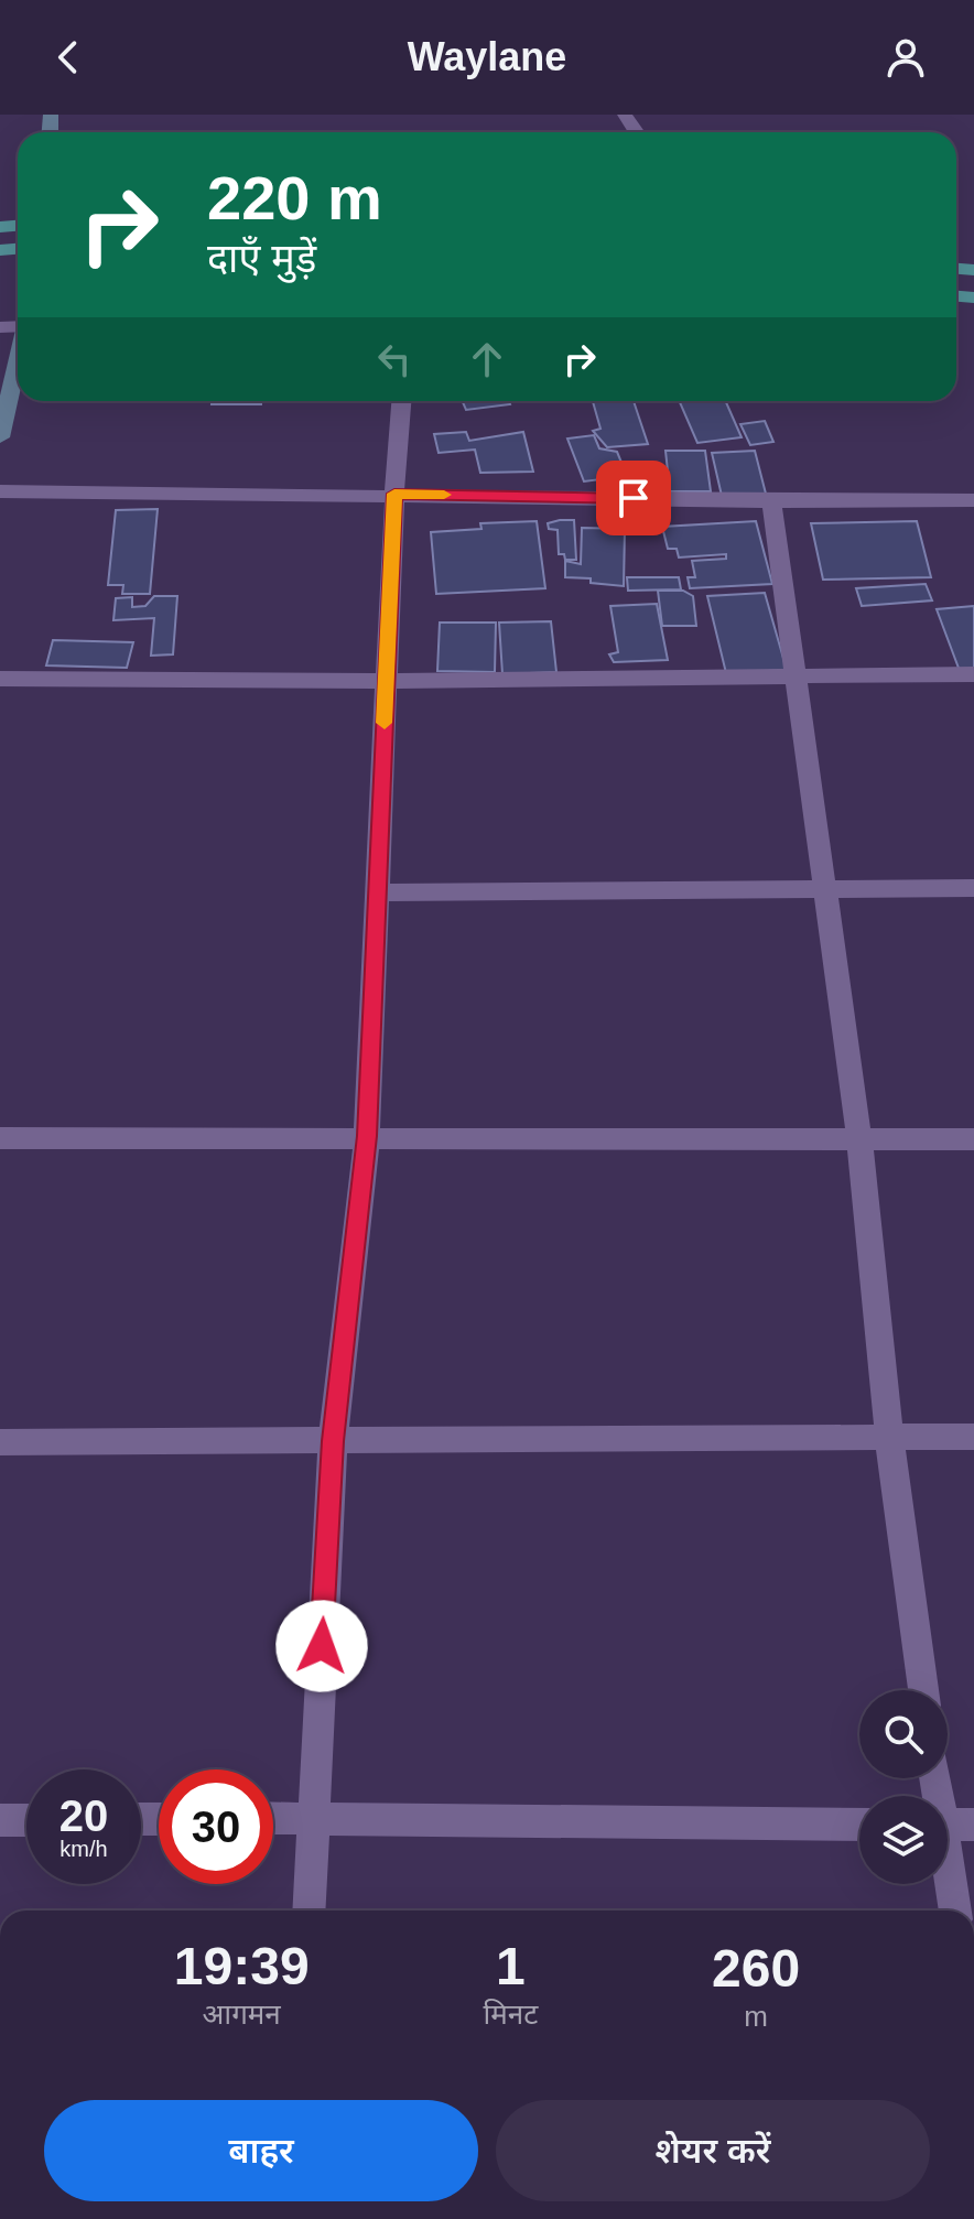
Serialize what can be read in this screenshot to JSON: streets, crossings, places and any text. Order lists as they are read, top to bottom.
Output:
{
  "page": {
    "header": "Waylane",
    "turn": ["220 m", "दाएँ मुड़ें"],
    "speed": "20 km/h",
    "limit": "30",
    "eta": [
      "19:39",
      "आगमन",
      "1",
      "मिनट",
      "260",
      "m"
    ],
    "buttons": ["बाहर", "शेयर करें"]
  }
}
